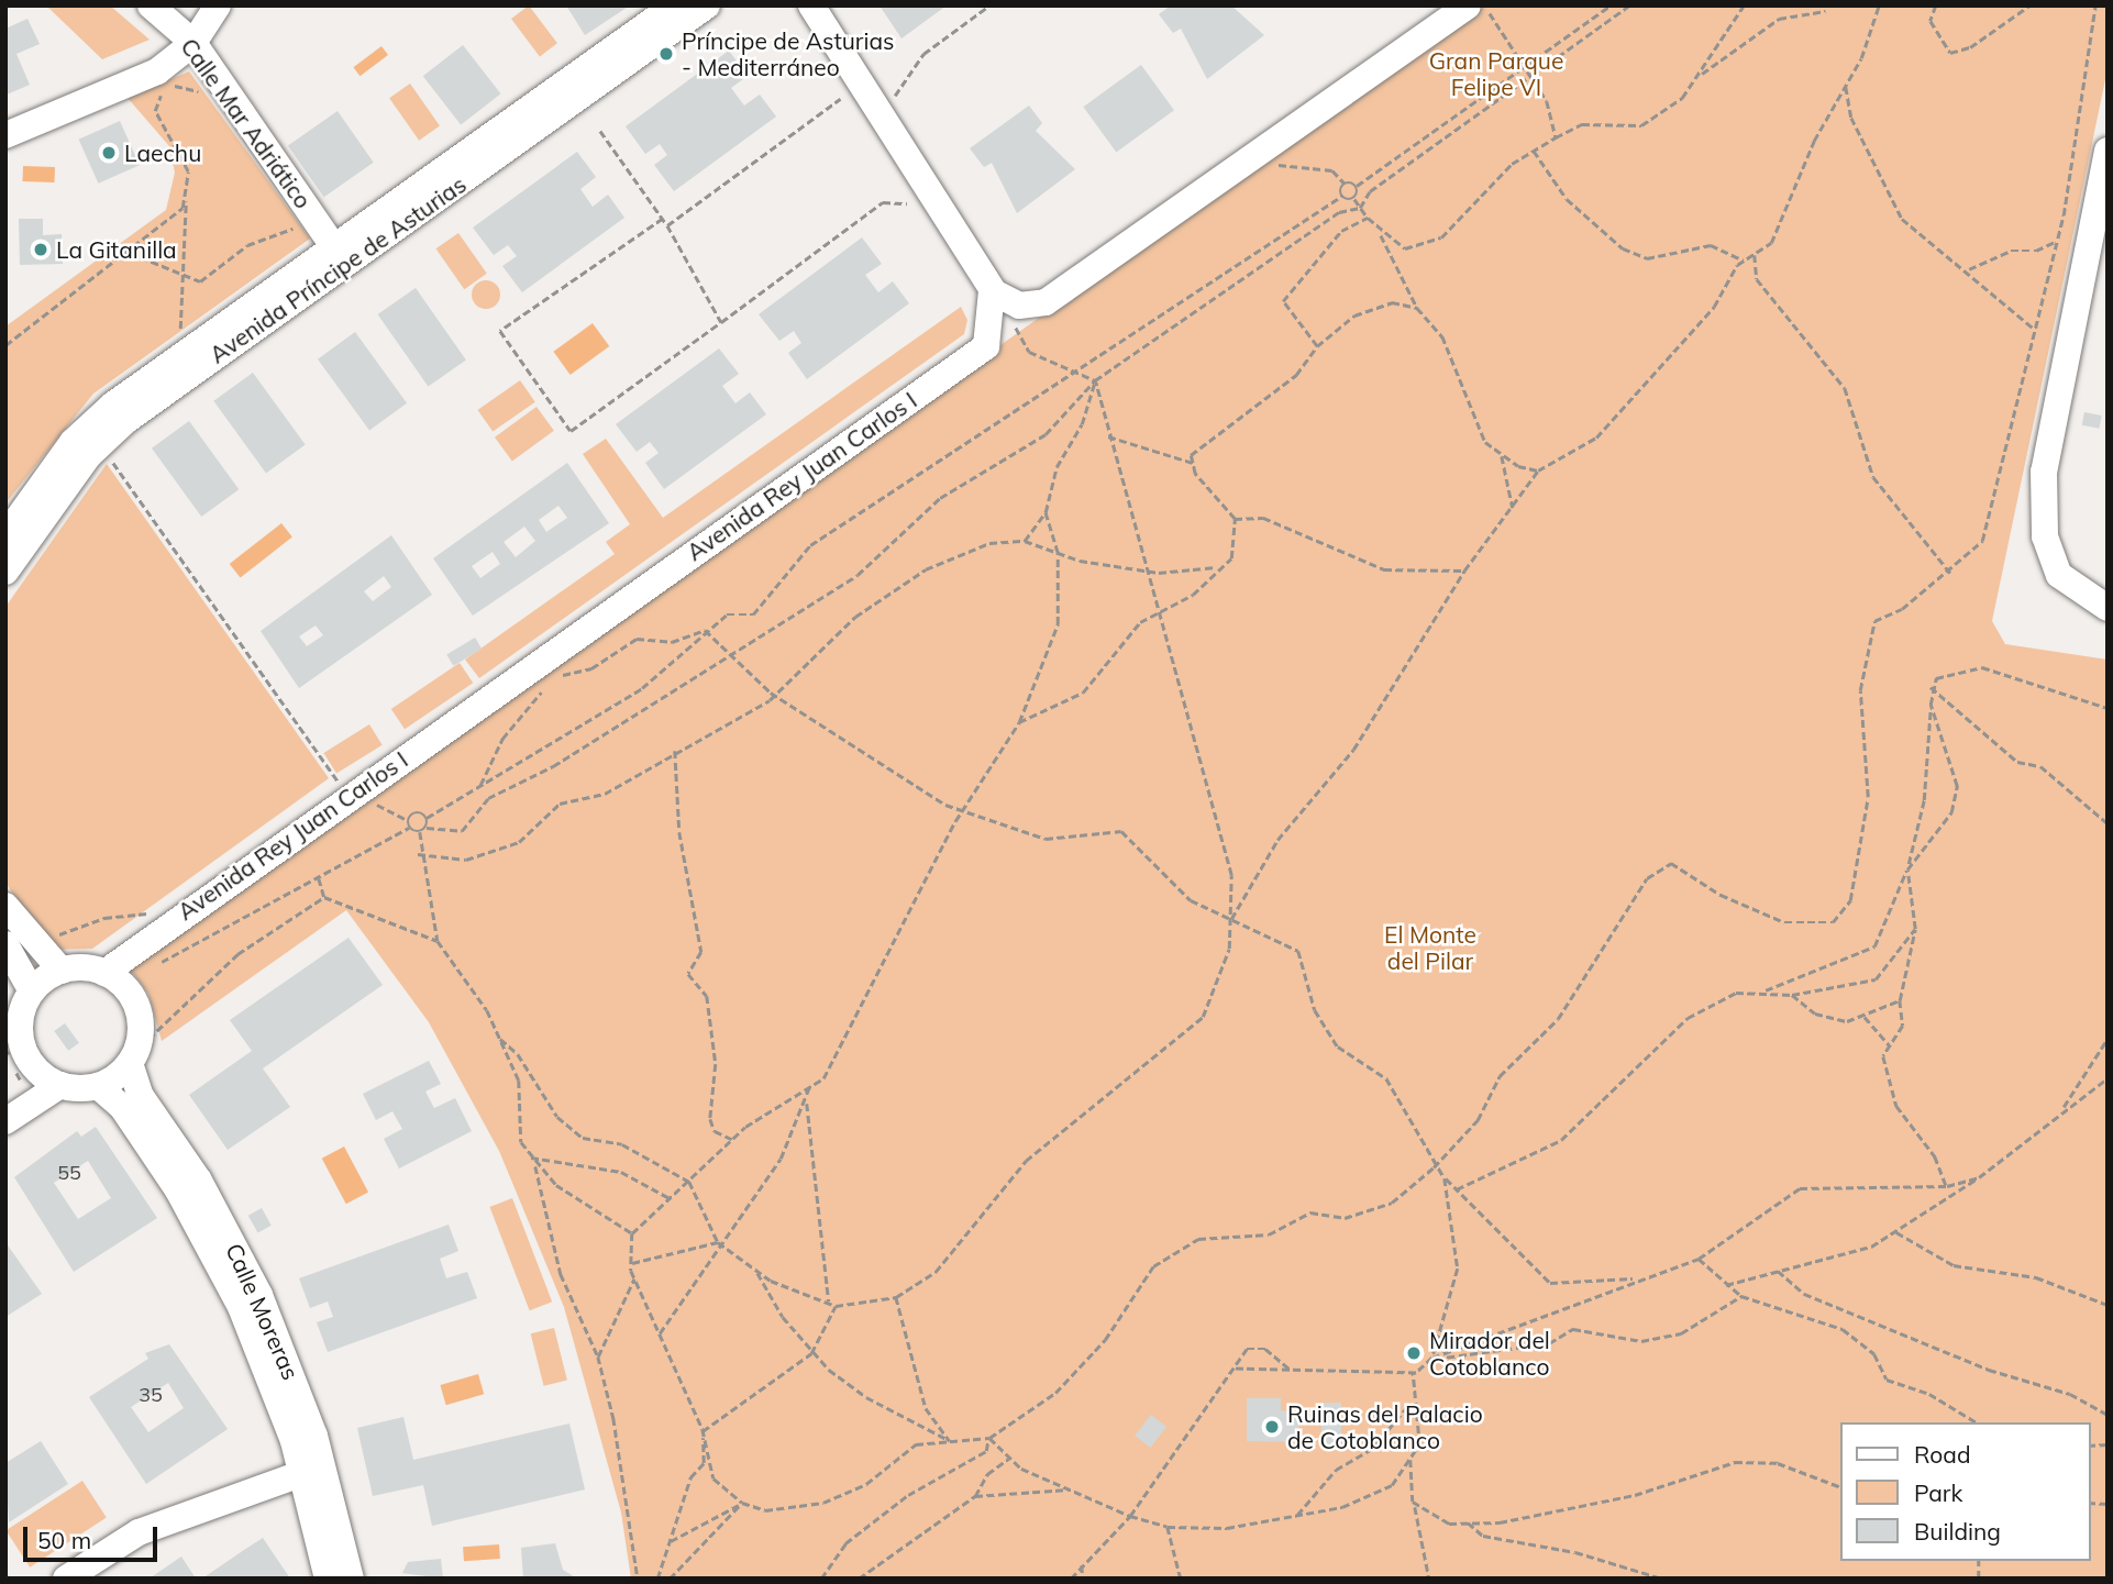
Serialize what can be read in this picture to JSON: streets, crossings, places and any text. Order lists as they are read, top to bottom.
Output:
{
  "streets": {
    "street": [
      "Calle Mar Adriático",
      "Avenida Príncipe de Asturias",
      "Avenida Rey Juan Carlos I",
      "Calle Moreras"
    ]
  },
  "crossings": [
    ["Calle Mar Adriático", "Avenida Príncipe de Asturias"],
    ["Avenida Rey Juan Carlos I", "Calle Moreras"]
  ],
  "parks": ["Gran Parque Felipe VI", "El Monte del Pilar"],
  "places": [
    "Príncipe de Asturias - Mediterráneo",
    "Laechu",
    "La Gitanilla",
    "Mirador del Cotoblanco",
    "Ruinas del Palacio de Cotoblanco"
  ],
  "house_numbers": ["55", "35"],
  "legend": ["Road", "Park", "Building"],
  "scale_bar": "50 m"
}
